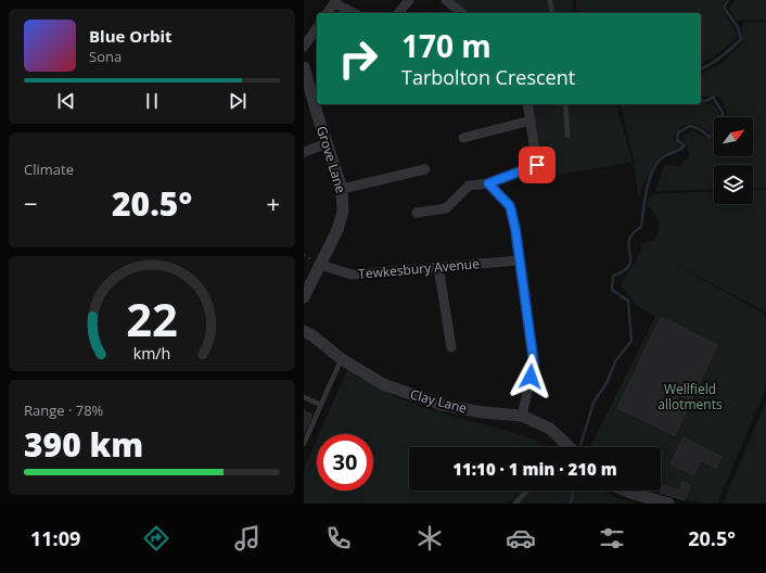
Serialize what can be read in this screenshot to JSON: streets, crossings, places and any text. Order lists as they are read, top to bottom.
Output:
{
  "streets": {
    "street": ["Grove Lane", "Tewkesbury Avenue", "Clay Lane"]
  },
  "crossings": [
    ["Grove Lane", "Tewkesbury Avenue"]
  ],
  "parks": ["Wellfield allotments"],
  "north": "top right",
  "page": {
    "turn": ["170 m", "Tarbolton Crescent"],
    "song": ["Blue Orbit", "Sona"],
    "tile": [
      "Climate",
      ["Range · 78%", "390 km"]
    ],
    "heat": ["−", "20.5°", "+"],
    "limit": "30",
    "trip": "11:10 · 1 min · 210 m",
    "tabs": ["11:09", "20.5°"],
    "gauge": ["22", "km/h"]
  }
}
